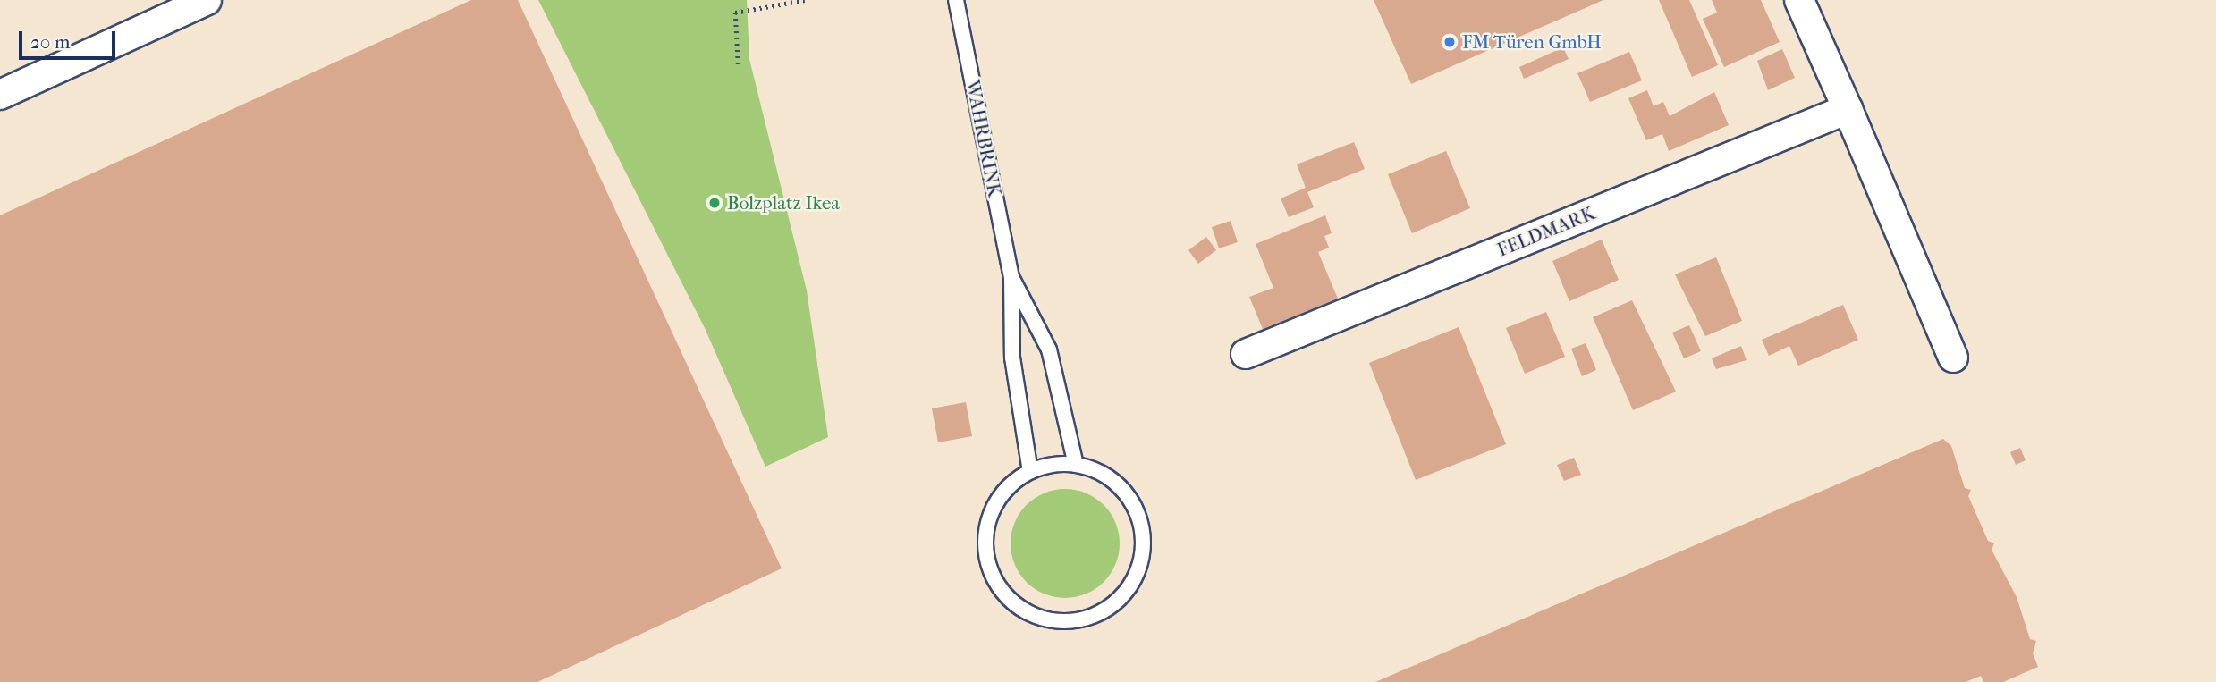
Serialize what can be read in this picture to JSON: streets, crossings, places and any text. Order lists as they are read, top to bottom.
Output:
{
  "streets": {
    "street": ["FELDMARK"],
    "lane": ["WAHRBRINK"]
  },
  "places": ["FM Türen GmbH", "Bolzplatz Ikea"],
  "scale_bar": "20 m"
}
